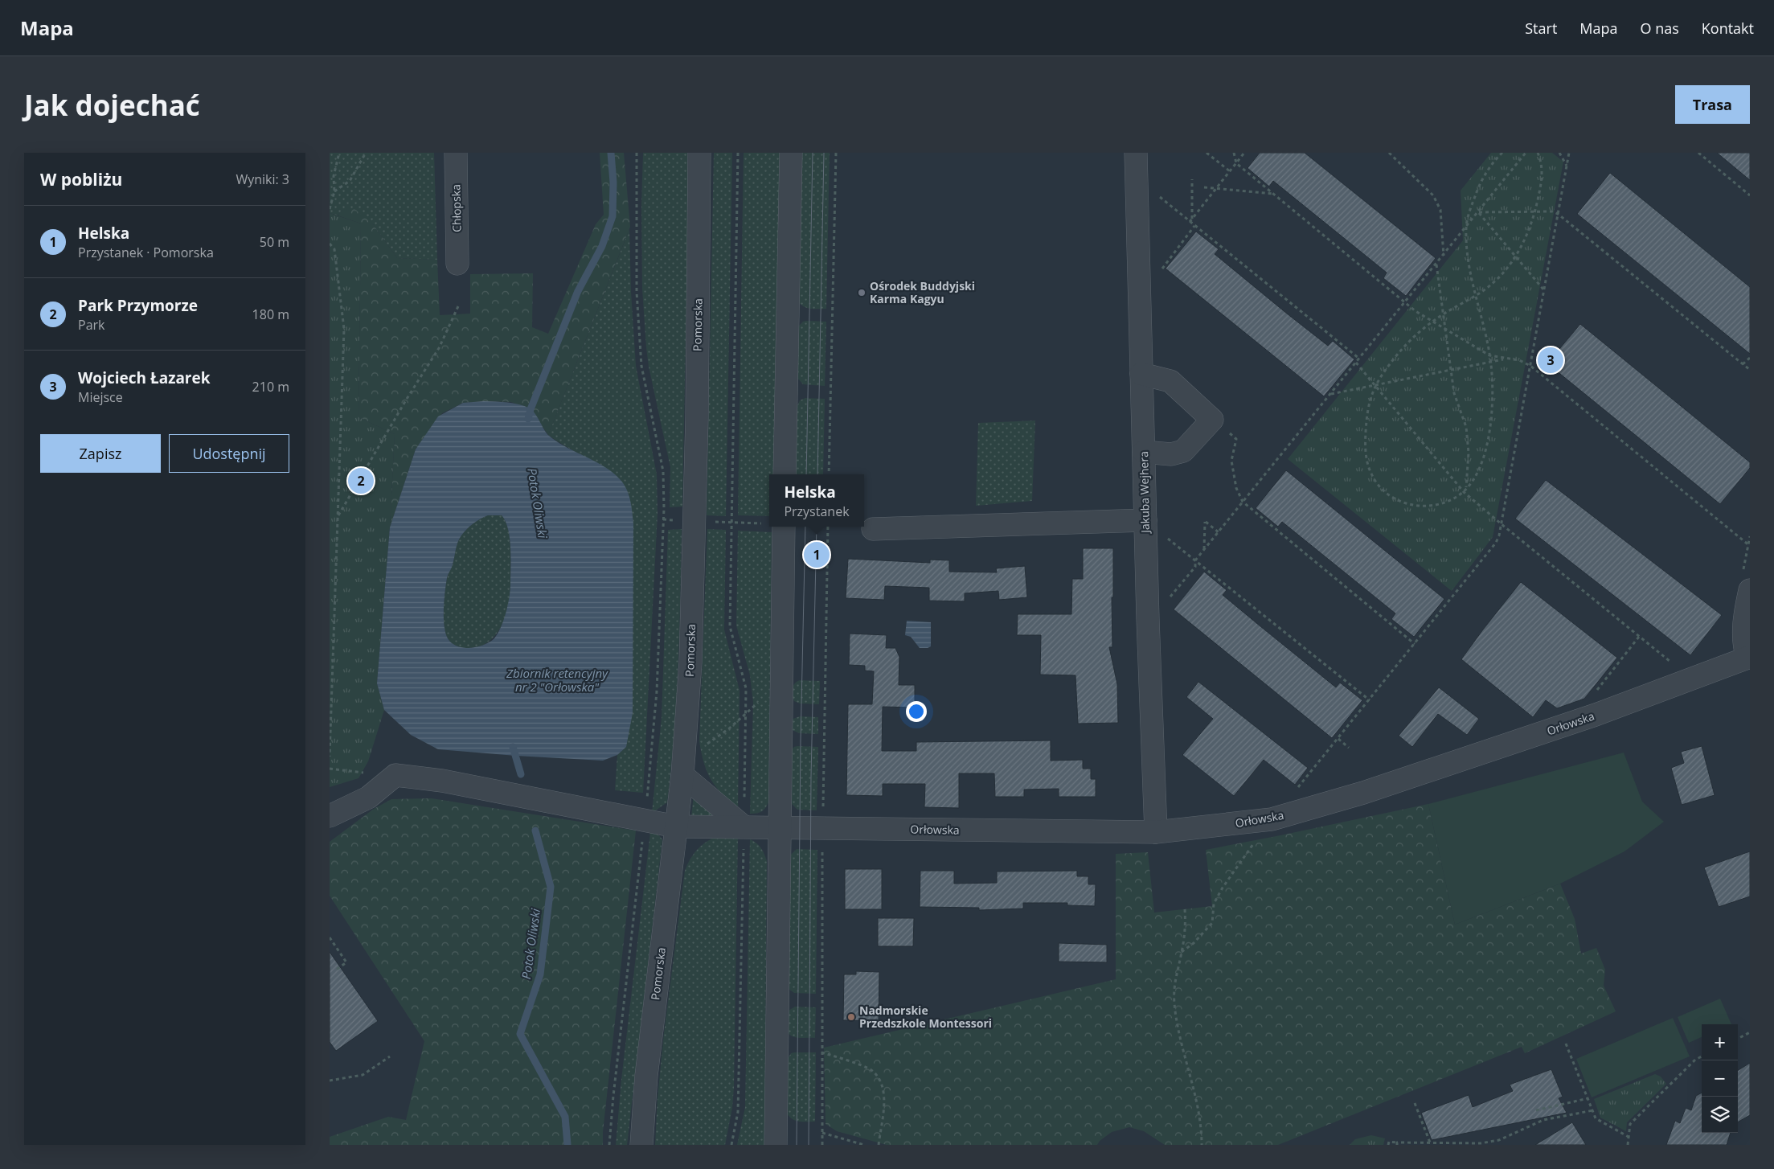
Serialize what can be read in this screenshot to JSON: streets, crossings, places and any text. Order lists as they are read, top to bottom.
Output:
{
  "streets": {
    "street": [
      "Chłopska",
      "Pomorska",
      "Jakuba Wejhera",
      "Orłowska"
    ]
  },
  "crossings": [
    ["Pomorska", "Orłowska"],
    ["Jakuba Wejhera", "Orłowska"]
  ],
  "water": ["Potok Oliwski", "Zbiornik retencyjny nr 2 \"Orłowska\""],
  "places": ["Ośrodek Buddyjski Karma Kagyu", "Nadmorskie Przedszkole Montessori"],
  "page": {
    "header": "Mapa",
    "nav": [
      "Start",
      "Mapa",
      "O nas",
      "Kontakt"
    ],
    "buttons": [
      "Trasa",
      ["Zapisz", "Udostępnij"]
    ],
    "title": "Jak dojechać",
    "heading": ["W pobliżu", "Wyniki: 3"],
    "list": [
      {
        "mark": "1",
        "name": "Helska",
        "note": "Przystanek · Pomorska",
        "value": "50 m"
      },
      {
        "mark": "2",
        "name": "Park Przymorze",
        "note": "Park",
        "value": "180 m"
      },
      {
        "mark": "3",
        "name": "Wojciech Łazarek",
        "note": "Miejsce",
        "value": "210 m"
      }
    ],
    "pins": ["3", "2", "1"],
    "popup": ["Helska", "Przystanek"],
    "map_buttons": ["+", "−"]
  }
}
